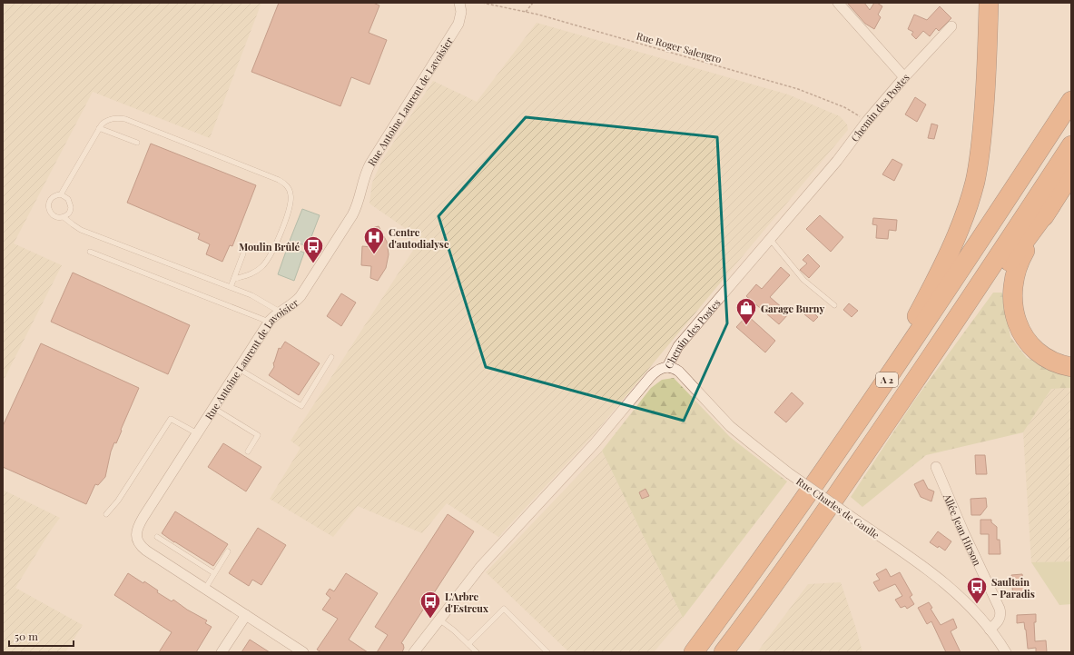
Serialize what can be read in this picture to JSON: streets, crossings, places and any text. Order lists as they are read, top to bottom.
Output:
{
  "streets": {
    "highway": ["A 2"],
    "street": [
      "Rue Antoine Laurent de Lavoisier",
      "Chemin des Postes",
      "Rue Charles de Gaulle",
      "Allée Jean Hirson"
    ],
    "path": ["Rue Roger Salengro"]
  },
  "crossings": [
    ["Rue Roger Salengro", "Chemin des Postes"],
    ["Chemin des Postes", "Rue Charles de Gaulle"],
    ["Rue Charles de Gaulle", "Allée Jean Hirson"]
  ],
  "places": {
    "hospital": ["Centre d'autodialyse"],
    "bus stop": ["Moulin Brûlé", "Saultain – Paradis", "L'Arbre d'Estreux"],
    "shop": ["Garage Burny"]
  },
  "scale_bar": "50 m"
}
